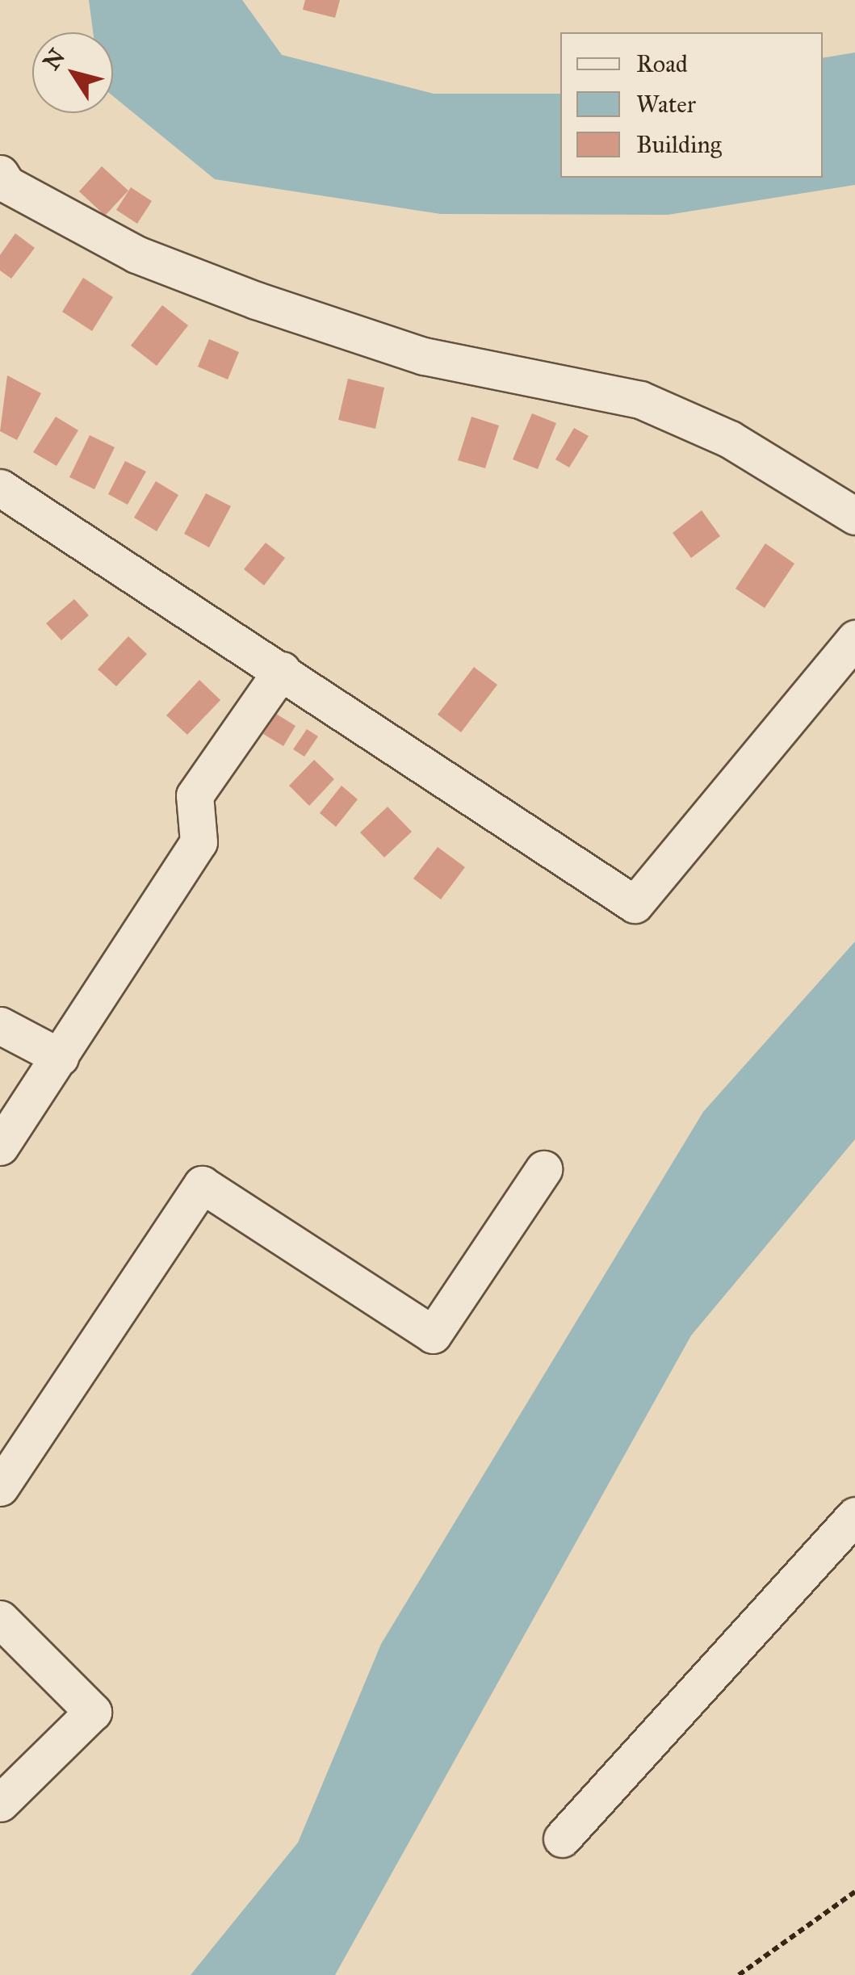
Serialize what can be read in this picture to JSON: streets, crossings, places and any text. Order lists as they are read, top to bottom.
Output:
{
  "legend": ["Road", "Water", "Building"],
  "north": "top left"
}
